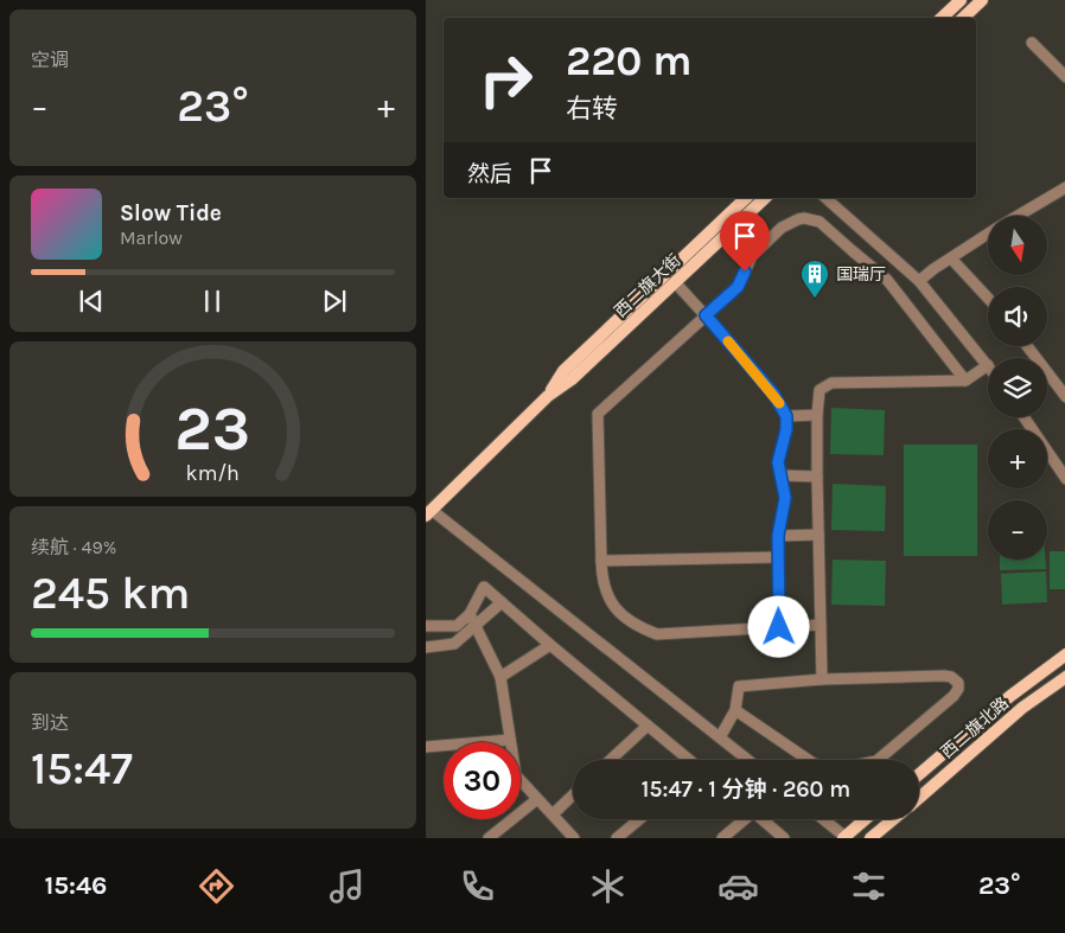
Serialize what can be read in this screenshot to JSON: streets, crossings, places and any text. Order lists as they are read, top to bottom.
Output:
{
  "streets": {
    "main road": ["西二旗大街", "西二旗北路"]
  },
  "places": {
    "building": ["国瑞厅"]
  },
  "north": "bottom",
  "page": {
    "tile": [
      "空调",
      ["续航 · 49%", "245 km"],
      ["到达", "15:47"]
    ],
    "turn": ["220 m", "右转"],
    "heat": ["−", "23°", "+"],
    "then": "然后",
    "song": ["Slow Tide", "Marlow"],
    "map_buttons": ["+", "−"],
    "limit": "30",
    "trip": "15:47 · 1 分钟 · 260 m",
    "tabs": ["15:46", "23°"],
    "gauge": ["23", "km/h"]
  }
}
